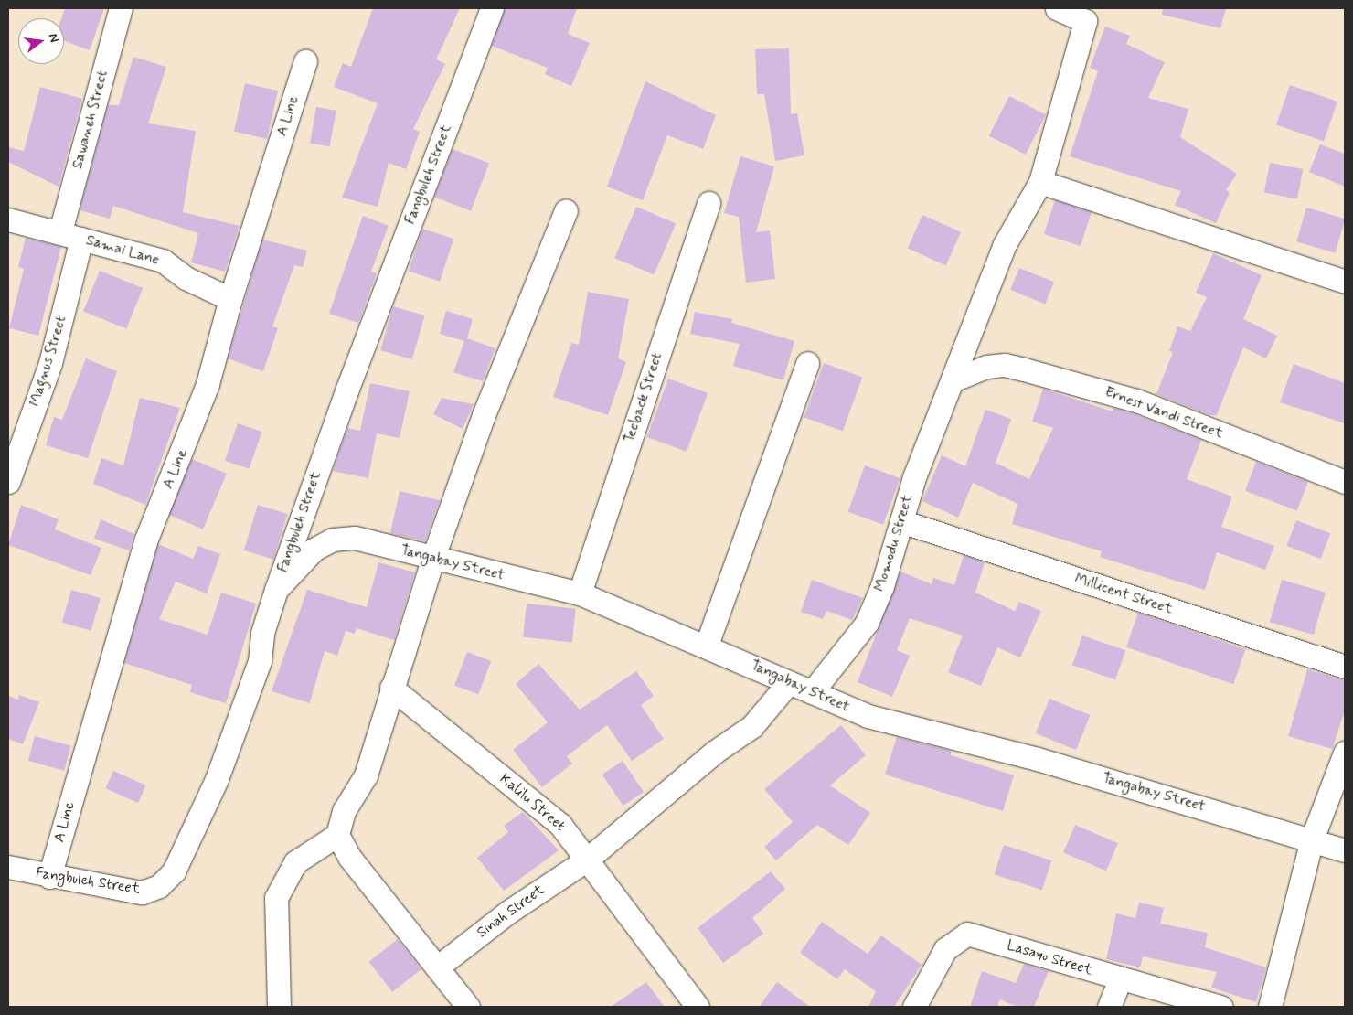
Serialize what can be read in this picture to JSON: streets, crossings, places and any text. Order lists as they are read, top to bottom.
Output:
{
  "streets": {
    "street": [
      "A Line",
      "Sawaneh Street",
      "Fangbuleh Street",
      "Samai Lane",
      "Magnus Street",
      "Teeback Street",
      "Ernest Vandi Street",
      "Momodu Street",
      "Tangabay Street",
      "Millicent Street",
      "Kalilu Street",
      "Sinah Street",
      "Lasayo Street"
    ]
  },
  "crossings": [
    ["A Line", "Fangbuleh Street"],
    ["A Line", "Samai Lane"],
    ["Sawaneh Street", "Samai Lane"],
    ["Fangbuleh Street", "Tangabay Street"],
    ["Samai Lane", "Magnus Street"],
    ["Teeback Street", "Tangabay Street"],
    ["Ernest Vandi Street", "Momodu Street"],
    ["Momodu Street", "Tangabay Street"],
    ["Momodu Street", "Millicent Street"],
    ["Tangabay Street", "Sinah Street"],
    ["Kalilu Street", "Sinah Street"]
  ],
  "north": "right"
}
